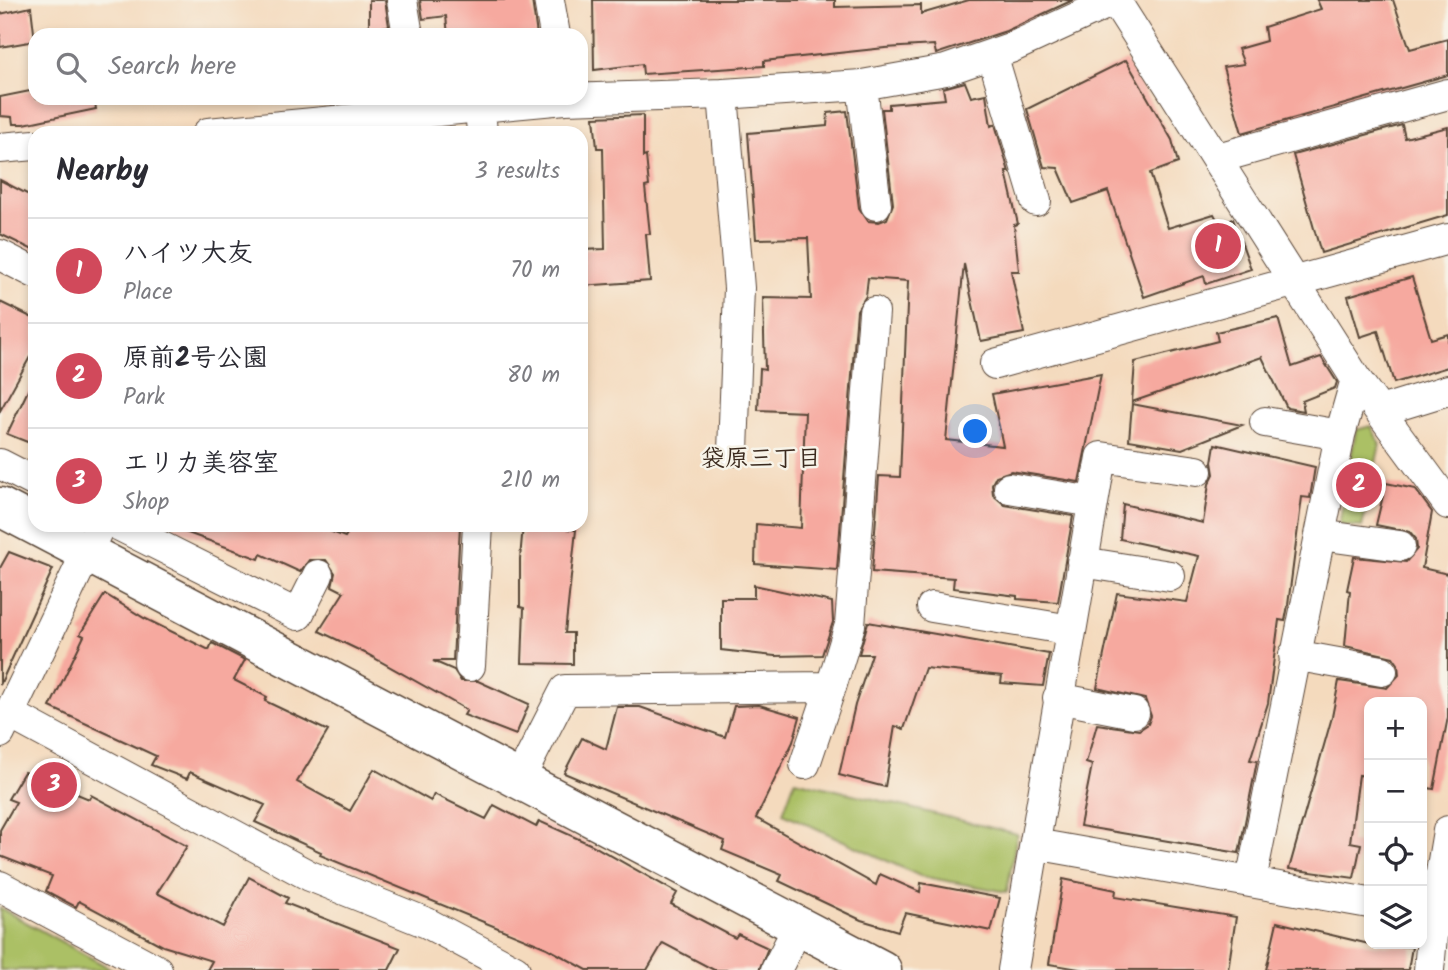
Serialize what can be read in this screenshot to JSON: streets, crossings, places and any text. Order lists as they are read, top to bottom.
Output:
{
  "districts": ["袋原三丁目"],
  "page": {
    "search": "Search here",
    "heading": ["Nearby", "3 results"],
    "list": [
      {
        "mark": "1",
        "name": "ハイツ大友",
        "note": "Place",
        "value": "70 m"
      },
      {
        "mark": "2",
        "name": "原前2号公園",
        "note": "Park",
        "value": "80 m"
      },
      {
        "mark": "3",
        "name": "エリカ美容室",
        "note": "Shop",
        "value": "210 m"
      }
    ],
    "pins": ["1", "2", "3"],
    "map_buttons": ["+", "−"]
  }
}
